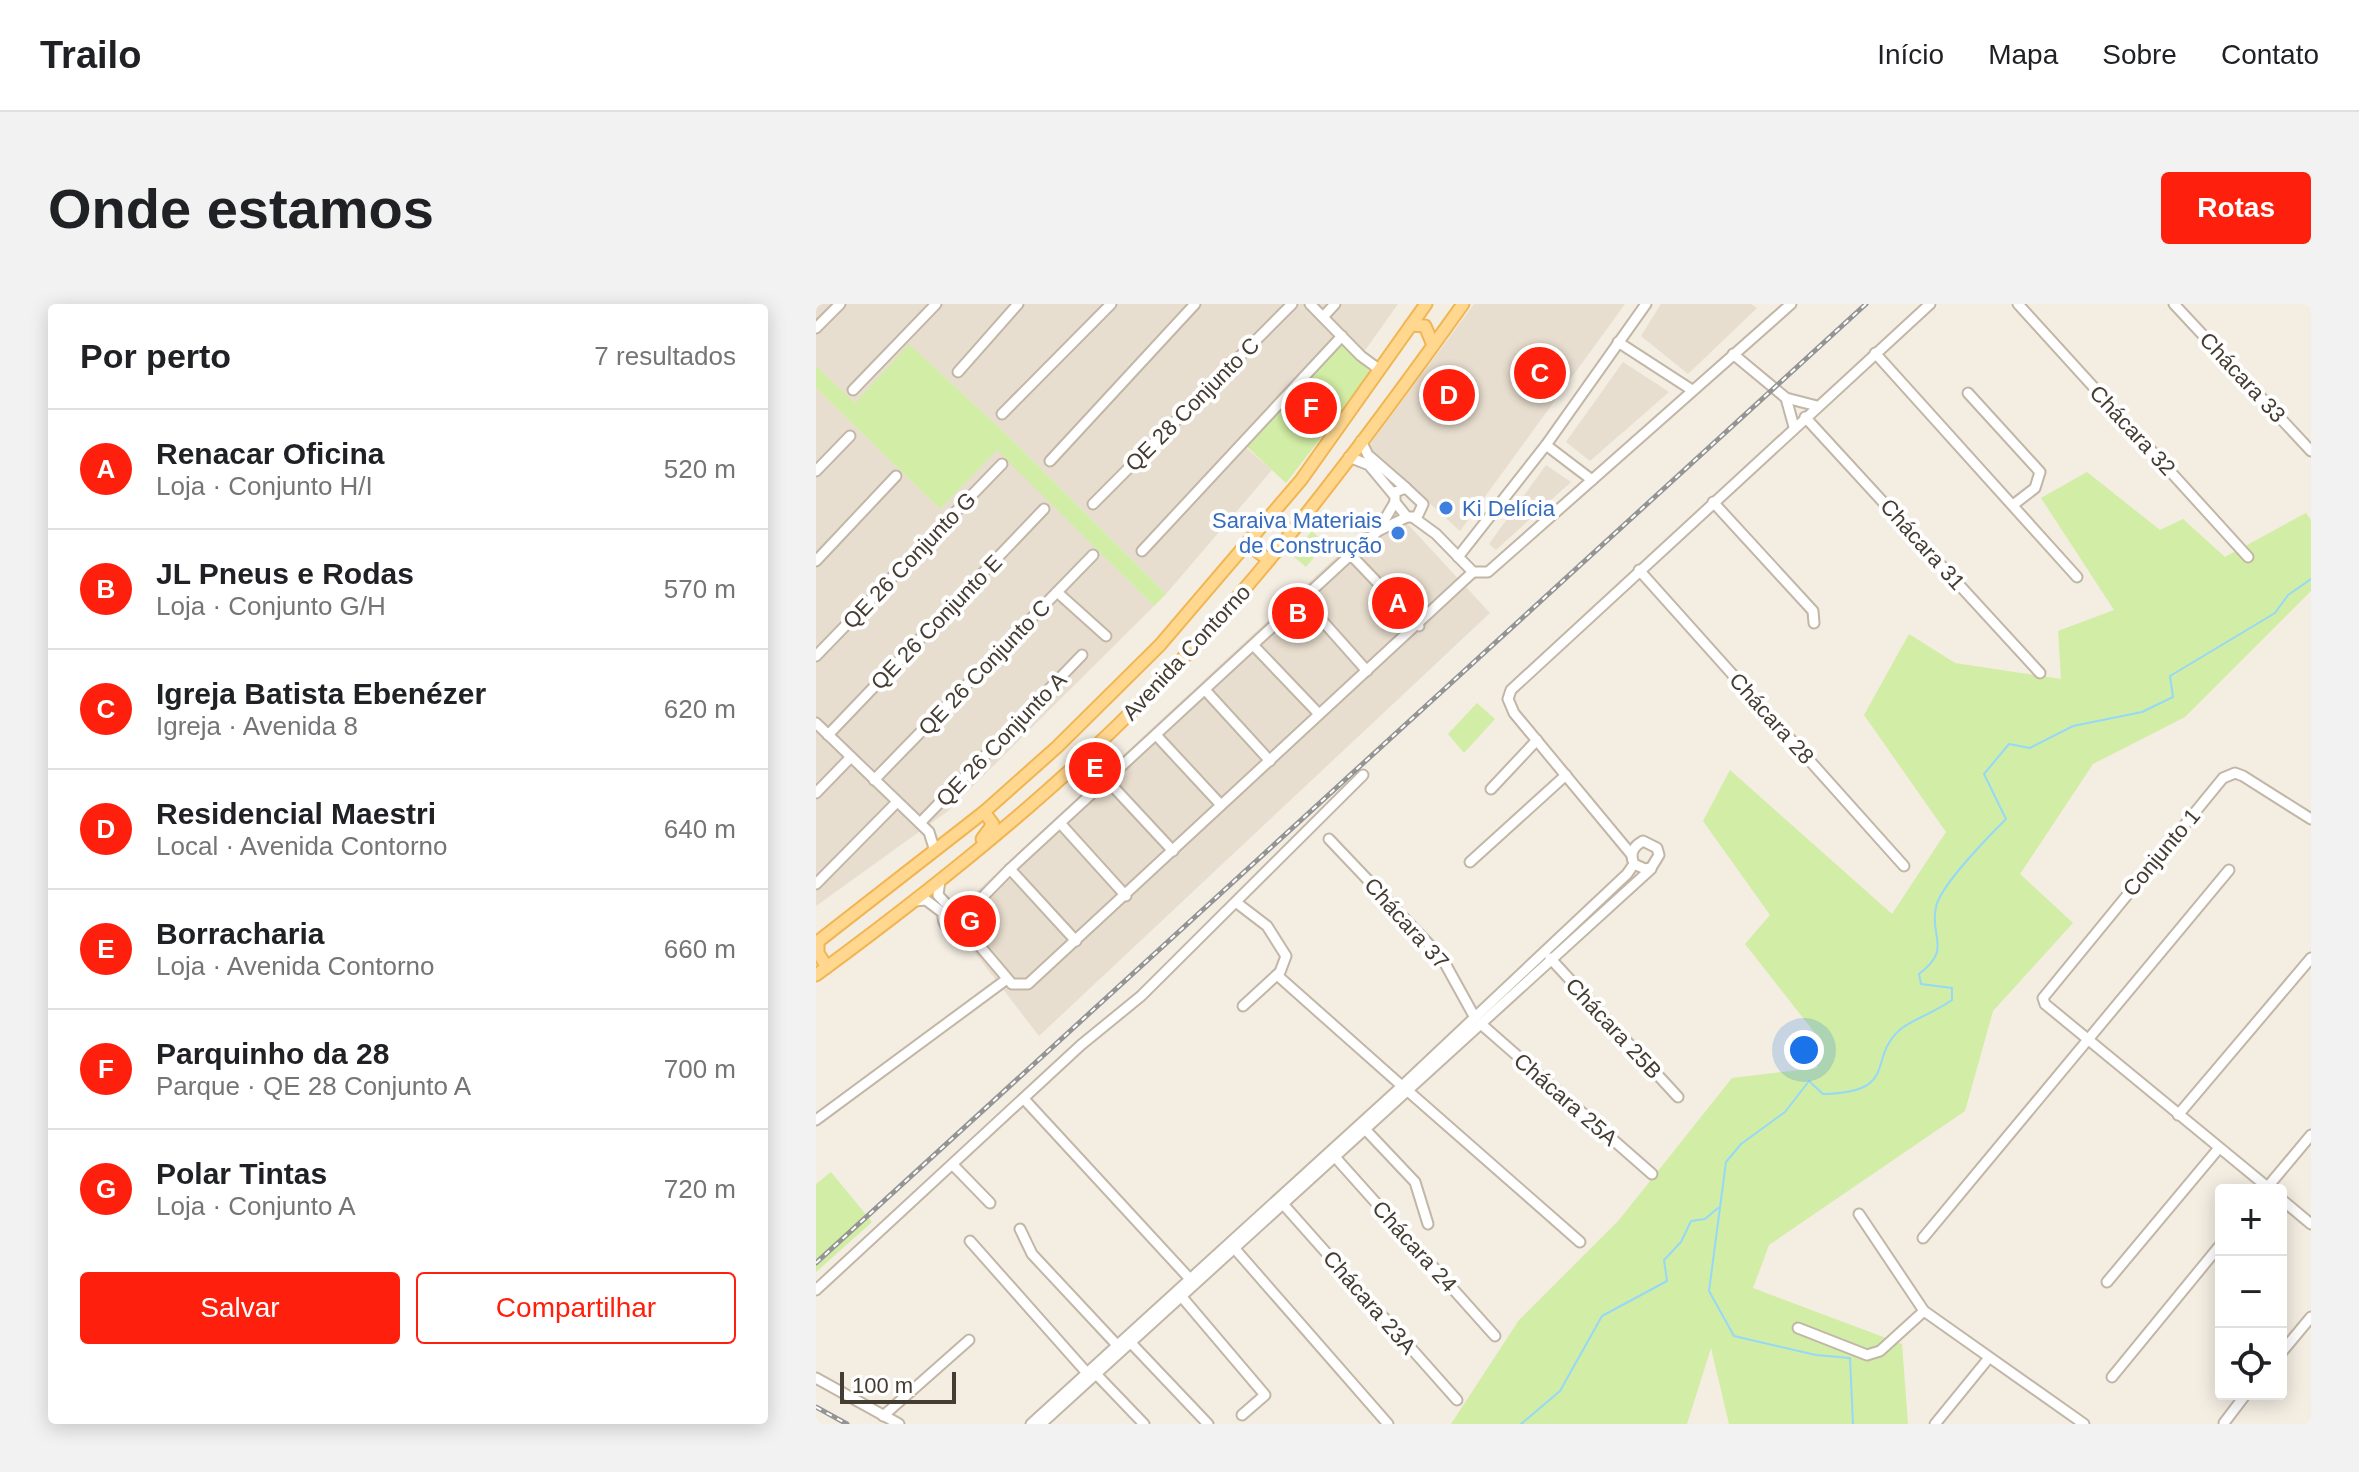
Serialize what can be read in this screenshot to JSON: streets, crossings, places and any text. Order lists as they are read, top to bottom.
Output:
{
  "streets": {
    "main road": ["Avenida Contorno"],
    "street": [
      "Chácara 33",
      "QE 28 Conjunto C",
      "Chácara 32",
      "Chácara 31",
      "QE 26 Conjunto G",
      "QE 26 Conjunto E",
      "QE 26 Conjunto C",
      "Chácara 28",
      "QE 26 Conjunto A",
      "Conjunto 1",
      "Chácara 37",
      "Chácara 25B",
      "Chácara 25A",
      "Chácara 24",
      "Chácara 23A"
    ]
  },
  "crossings": [
    ["Chácara 37", "Chácara 25A"]
  ],
  "places": ["Ki Delícia", "Saraiva Materiais de Construção"],
  "scale_bar": "100 m",
  "page": {
    "header": "Trailo",
    "nav": [
      "Início",
      "Mapa",
      "Sobre",
      "Contato"
    ],
    "buttons": [
      "Rotas",
      ["Salvar", "Compartilhar"]
    ],
    "title": "Onde estamos",
    "heading": ["Por perto", "7 resultados"],
    "pins": [
      "C",
      "D",
      "F",
      "A",
      "B",
      "E",
      "G"
    ],
    "list": [
      {
        "mark": "A",
        "name": "Renacar Oficina",
        "note": "Loja · Conjunto H/I",
        "value": "520 m"
      },
      {
        "mark": "B",
        "name": "JL Pneus e Rodas",
        "note": "Loja · Conjunto G/H",
        "value": "570 m"
      },
      {
        "mark": "C",
        "name": "Igreja Batista Ebenézer",
        "note": "Igreja · Avenida 8",
        "value": "620 m"
      },
      {
        "mark": "D",
        "name": "Residencial Maestri",
        "note": "Local · Avenida Contorno",
        "value": "640 m"
      },
      {
        "mark": "E",
        "name": "Borracharia",
        "note": "Loja · Avenida Contorno",
        "value": "660 m"
      },
      {
        "mark": "F",
        "name": "Parquinho da 28",
        "note": "Parque · QE 28 Conjunto A",
        "value": "700 m"
      },
      {
        "mark": "G",
        "name": "Polar Tintas",
        "note": "Loja · Conjunto A",
        "value": "720 m"
      }
    ],
    "map_buttons": ["+", "−"],
    "scale": "100 m"
  }
}
